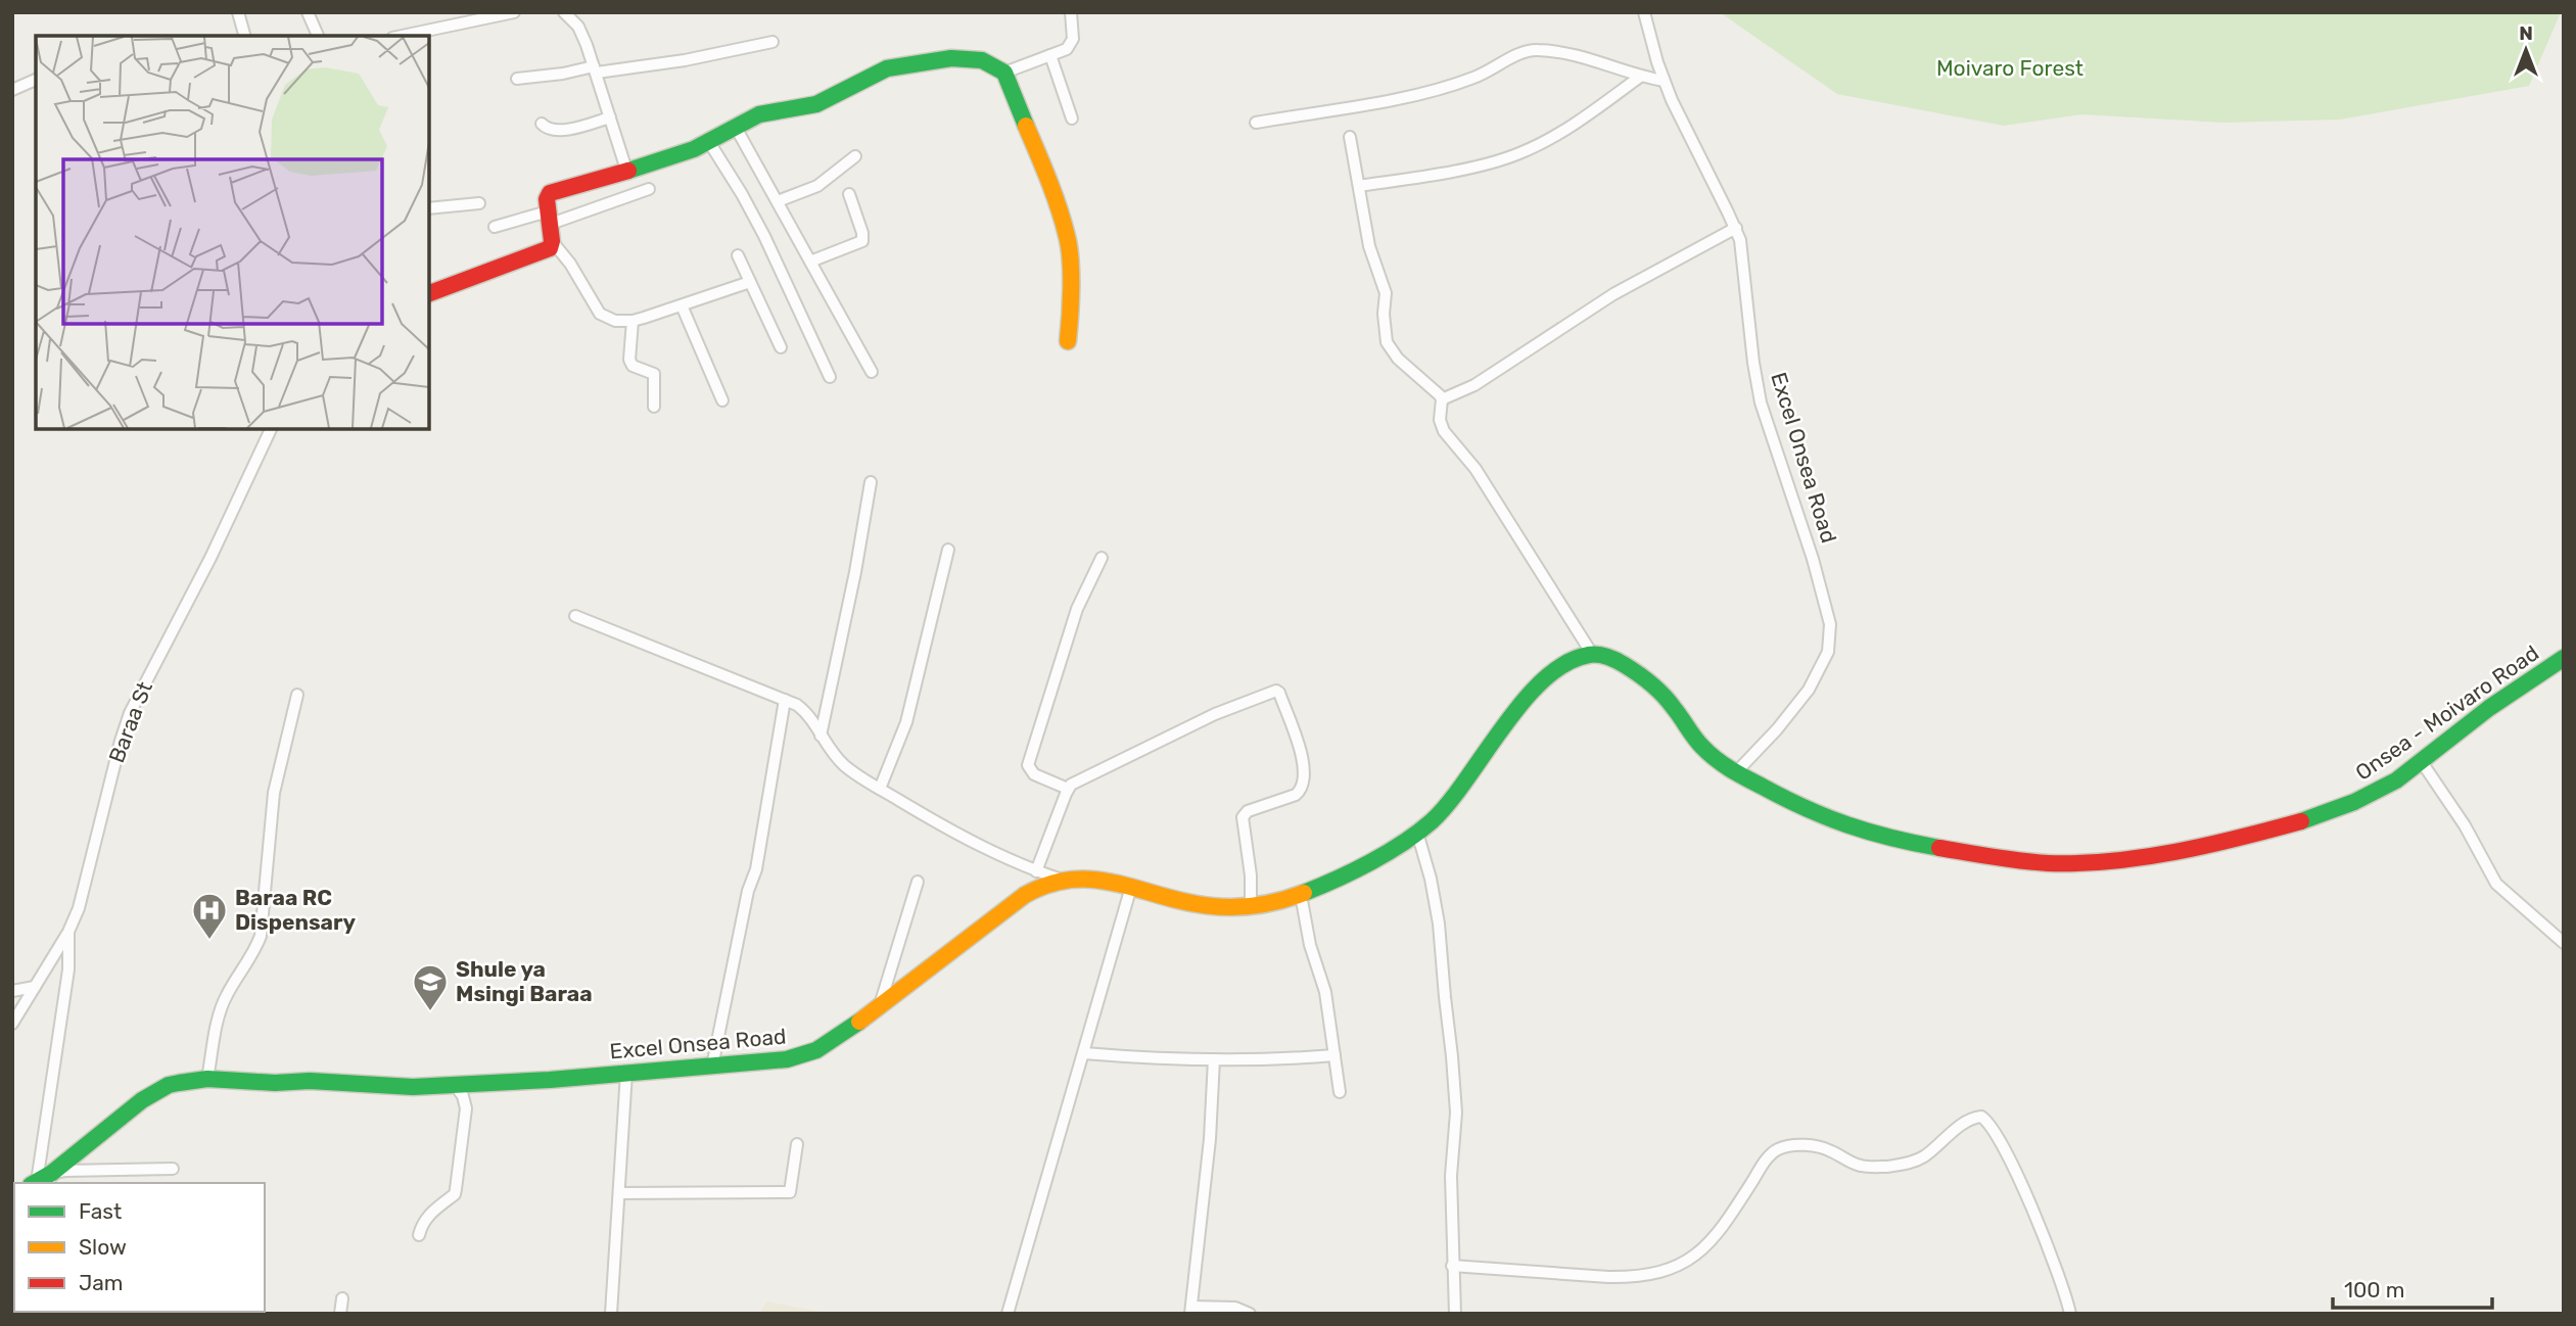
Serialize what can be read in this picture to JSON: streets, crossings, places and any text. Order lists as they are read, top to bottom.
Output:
{
  "streets": {
    "street": ["Excel Onsea Road", "Onsea - Moivaro Road", "Baraa St"]
  },
  "crossings": [
    ["Excel Onsea Road", "Onsea - Moivaro Road"]
  ],
  "parks": ["Moivaro Forest"],
  "places": {
    "hospital": ["Baraa RC Dispensary"],
    "school or university": ["Shule ya Msingi Baraa"]
  },
  "legend": ["Fast", "Slow", "Jam"],
  "scale_bar": "100 m",
  "north": "top"
}
